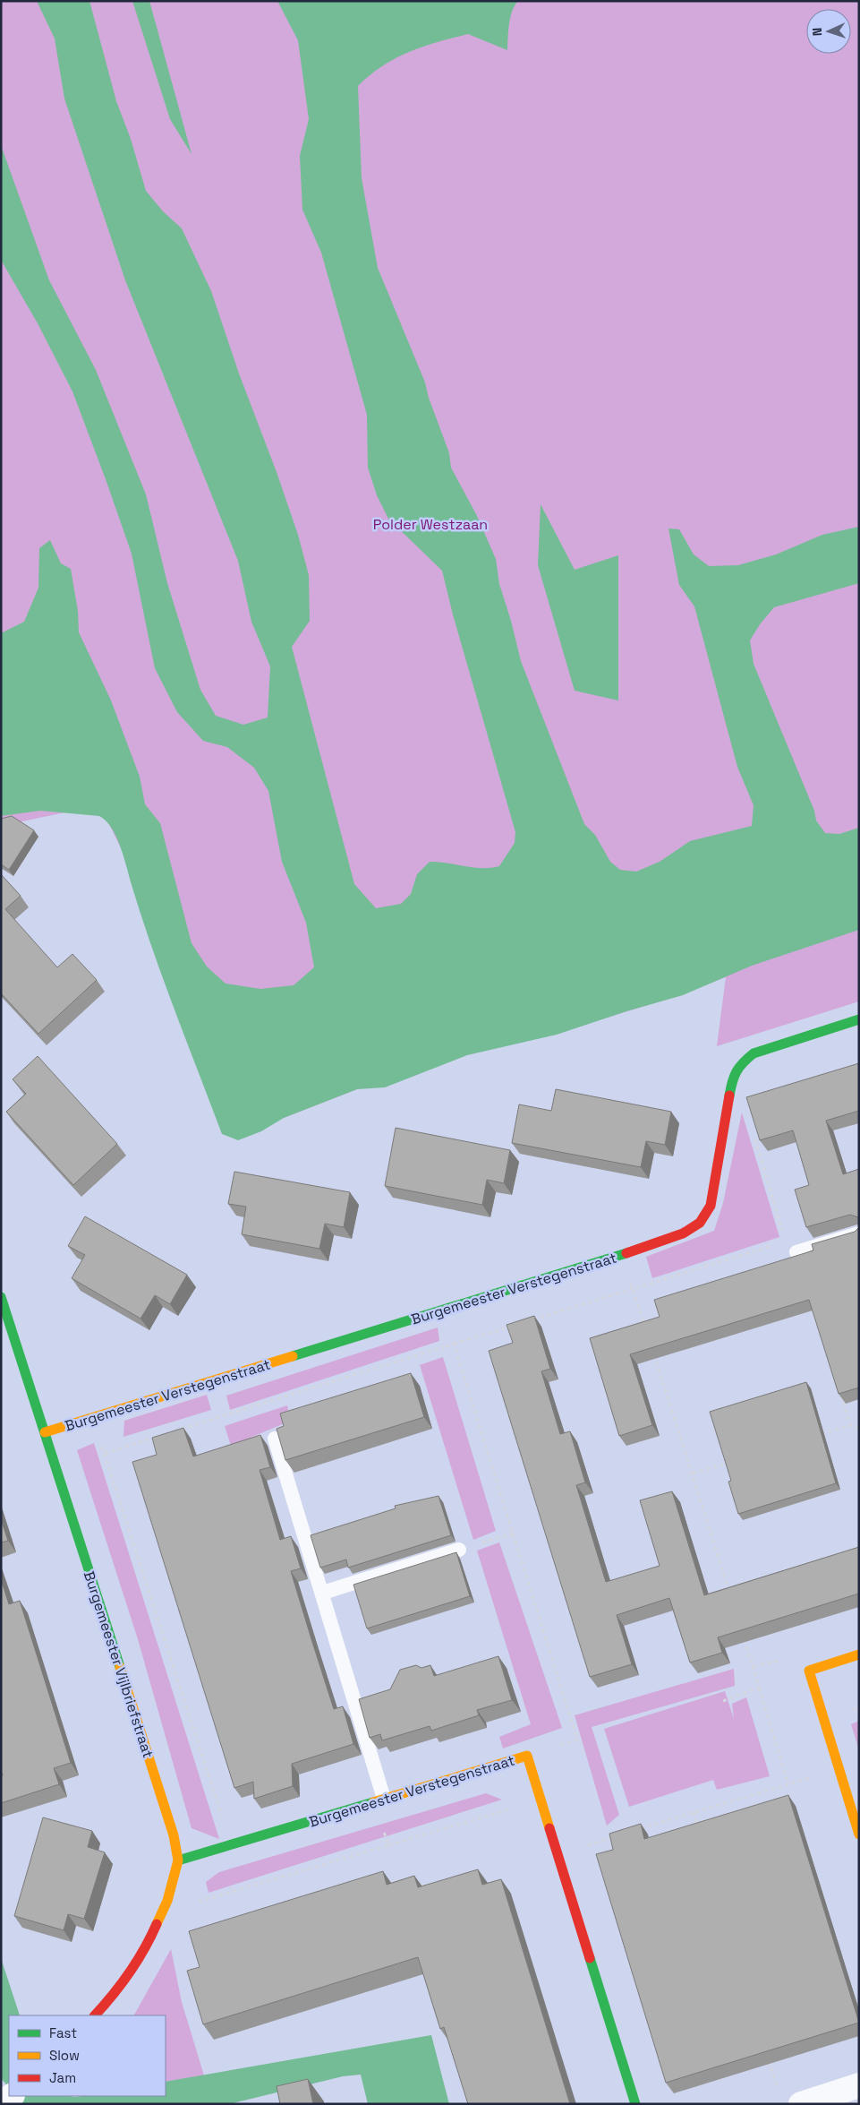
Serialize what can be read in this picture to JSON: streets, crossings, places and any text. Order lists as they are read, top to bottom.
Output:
{
  "streets": {
    "street": ["Burgemeester Verstegenstraat", "Burgemeester Vijlbriefstraat"]
  },
  "crossings": [
    ["Burgemeester Verstegenstraat", "Burgemeester Vijlbriefstraat"]
  ],
  "parks": ["Polder Westzaan"],
  "legend": ["Fast", "Slow", "Jam"],
  "north": "left"
}
